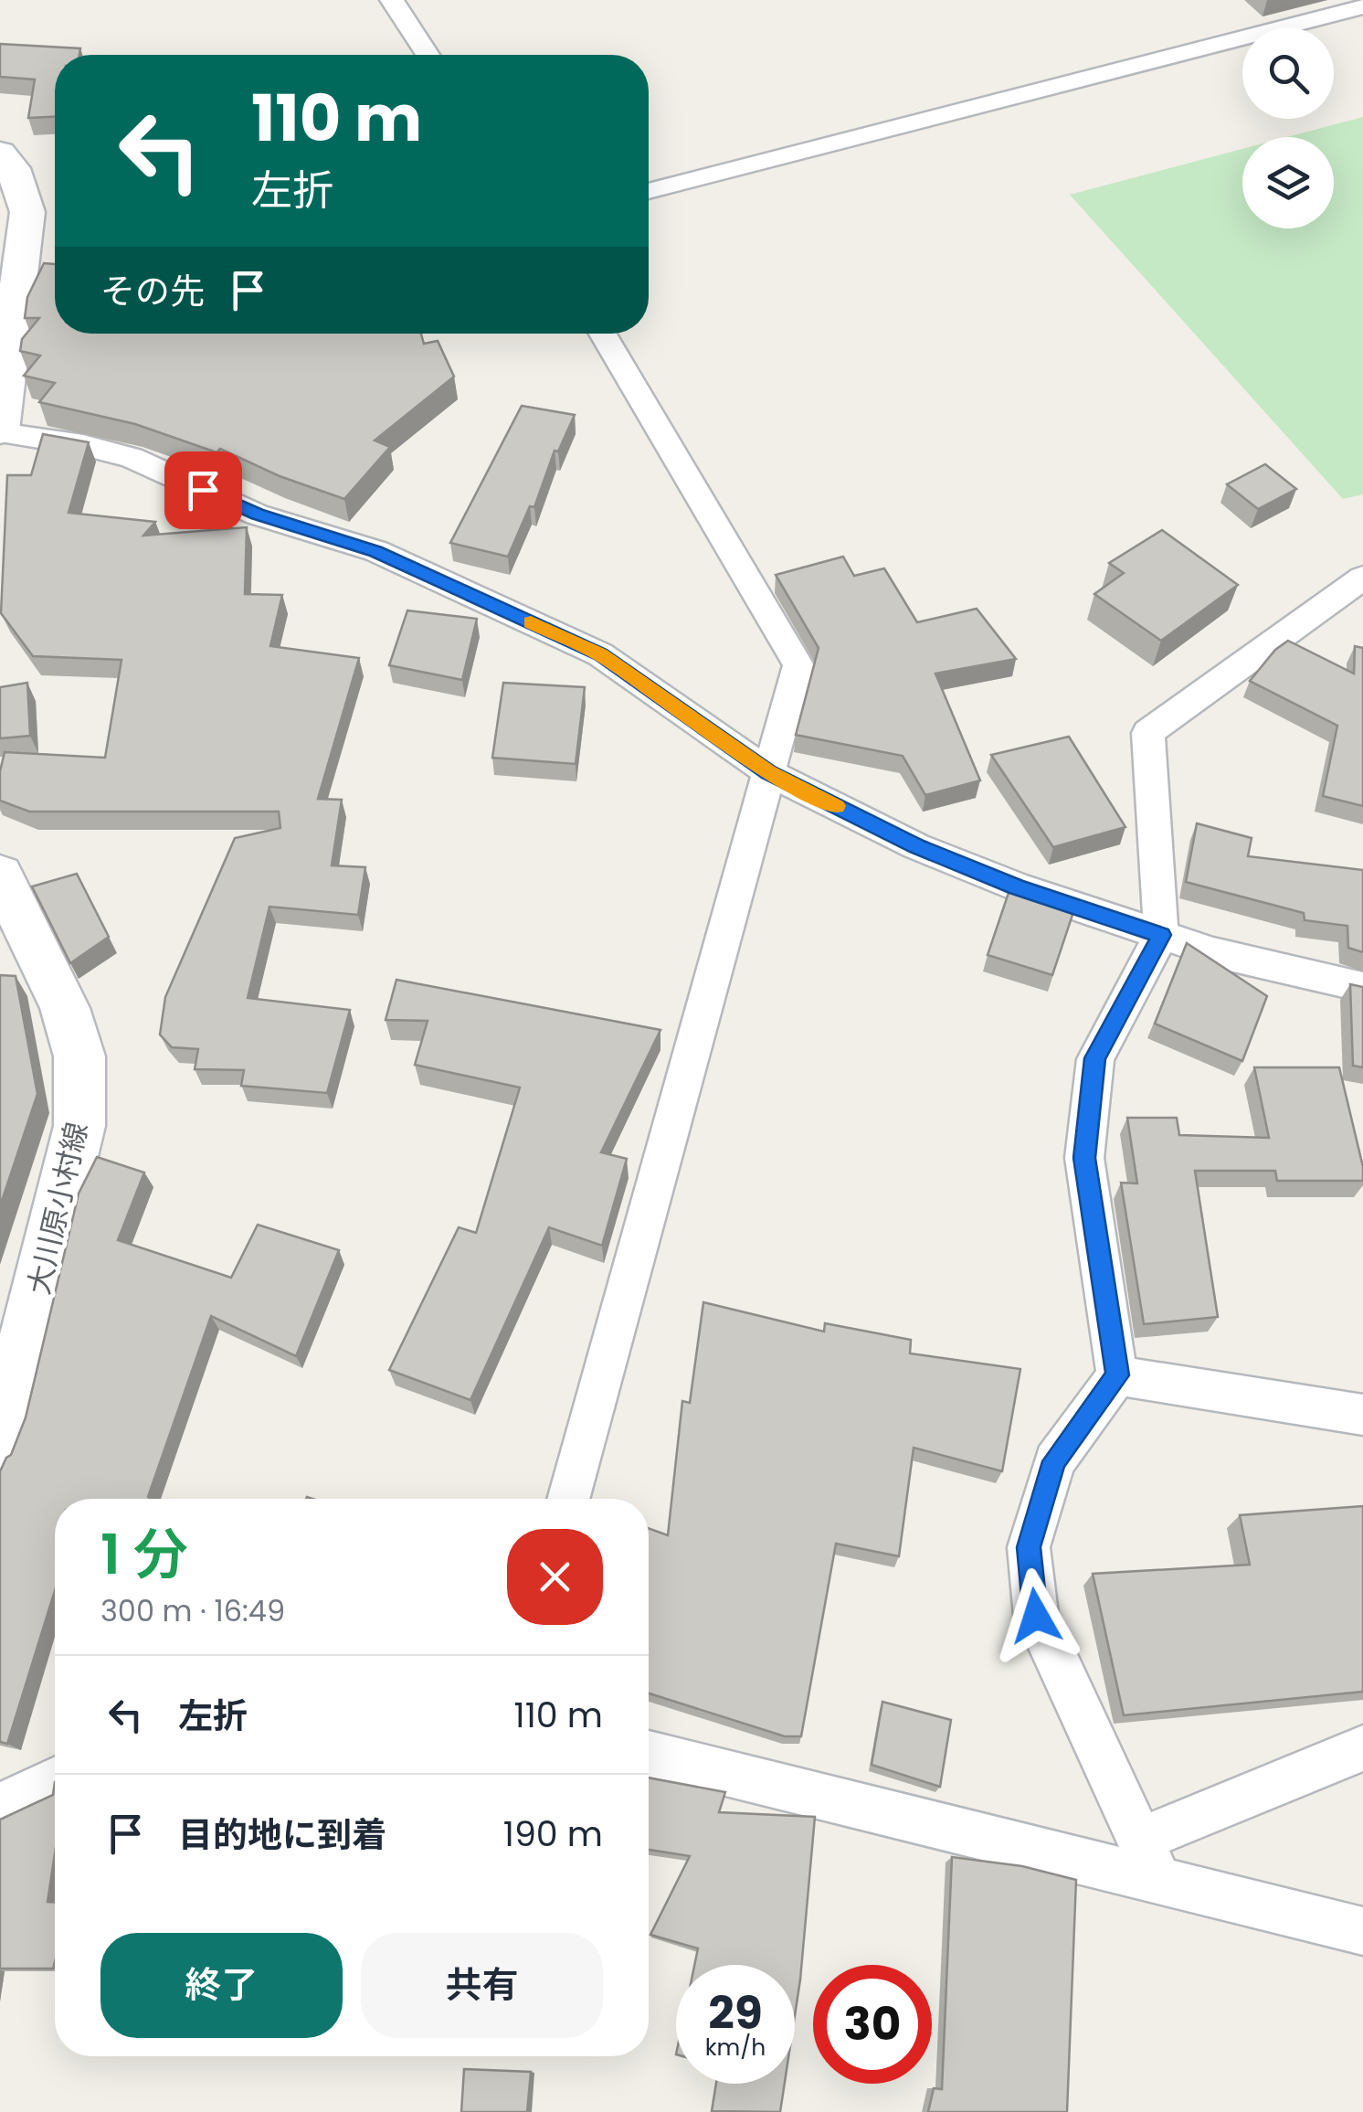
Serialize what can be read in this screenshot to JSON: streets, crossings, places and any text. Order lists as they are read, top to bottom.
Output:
{
  "streets": {
    "main road": ["大川原小村線"]
  },
  "page": {
    "turn": ["110 m", "左折"],
    "then": "その先",
    "heading": ["1 分", "300 m · 16:49"],
    "list": [
      {
        "name": "左折",
        "value": "110 m"
      },
      {
        "name": "目的地に到着",
        "value": "190 m"
      }
    ],
    "buttons": ["終了", "共有"],
    "speed": "29 km/h",
    "limit": "30"
  }
}
